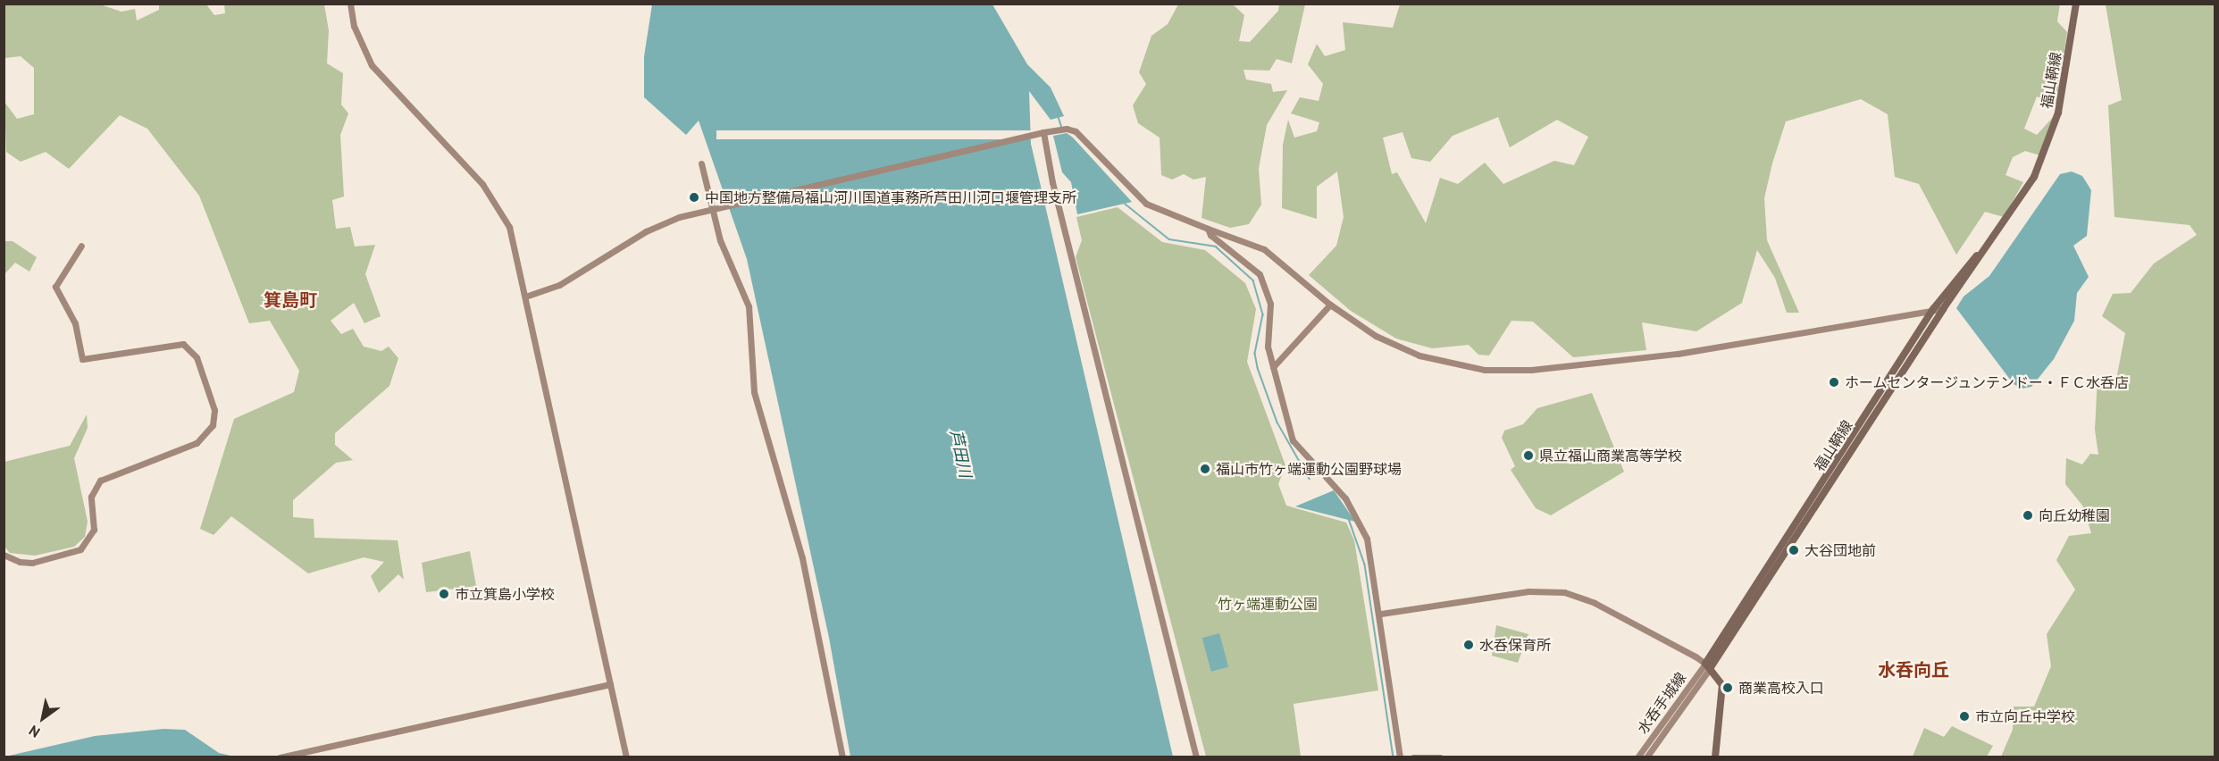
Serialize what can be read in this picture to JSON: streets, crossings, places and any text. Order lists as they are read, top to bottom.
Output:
{
  "streets": {
    "main road": ["福山鞆線"],
    "street": ["水呑手城線"]
  },
  "crossings": [
    ["福山鞆線", "水呑手城線"]
  ],
  "districts": ["箕島町", "水呑向丘"],
  "water": ["芦田川"],
  "parks": ["竹ヶ端運動公園"],
  "places": [
    "中国地方整備局福山河川国道事務所芦田川河口堰管理支所",
    "ホームセンタージュンテンドー・ＦＣ水呑店",
    "県立福山商業高等学校",
    "福山市竹ヶ端運動公園野球場",
    "向丘幼稚園",
    "大谷団地前",
    "市立箕島小学校",
    "水呑保育所",
    "商業高校入口",
    "市立向丘中学校"
  ],
  "north": "bottom left"
}
